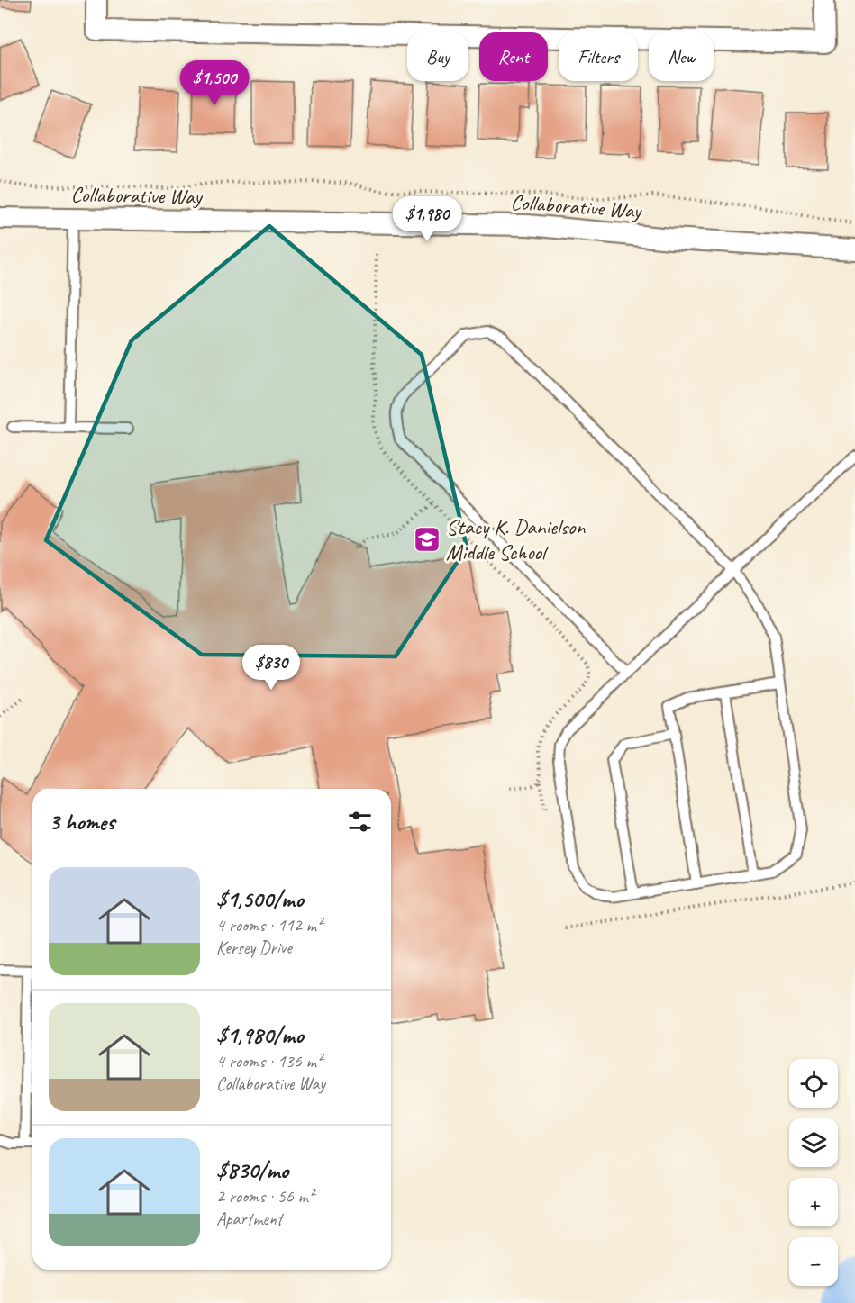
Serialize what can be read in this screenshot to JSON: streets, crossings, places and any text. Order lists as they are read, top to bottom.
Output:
{
  "streets": {
    "street": ["Collaborative Way"]
  },
  "places": {
    "school or university": ["Stacy K. Danielson Middle School"]
  },
  "page": {
    "chip": [
      "Buy",
      "Rent",
      "Filters",
      "New"
    ],
    "price": ["$1,500", "$1,980", "$830"],
    "heading": "3 homes",
    "list": [
      {
        "name": "$1,500/mo",
        "note": "4 rooms · 112 m² · Kersey Drive"
      },
      {
        "name": "$1,980/mo",
        "note": "4 rooms · 136 m² · Collaborative Way"
      },
      {
        "name": "$830/mo",
        "note": "2 rooms · 56 m² · Apartment"
      }
    ],
    "map_buttons": ["+", "−"]
  }
}
